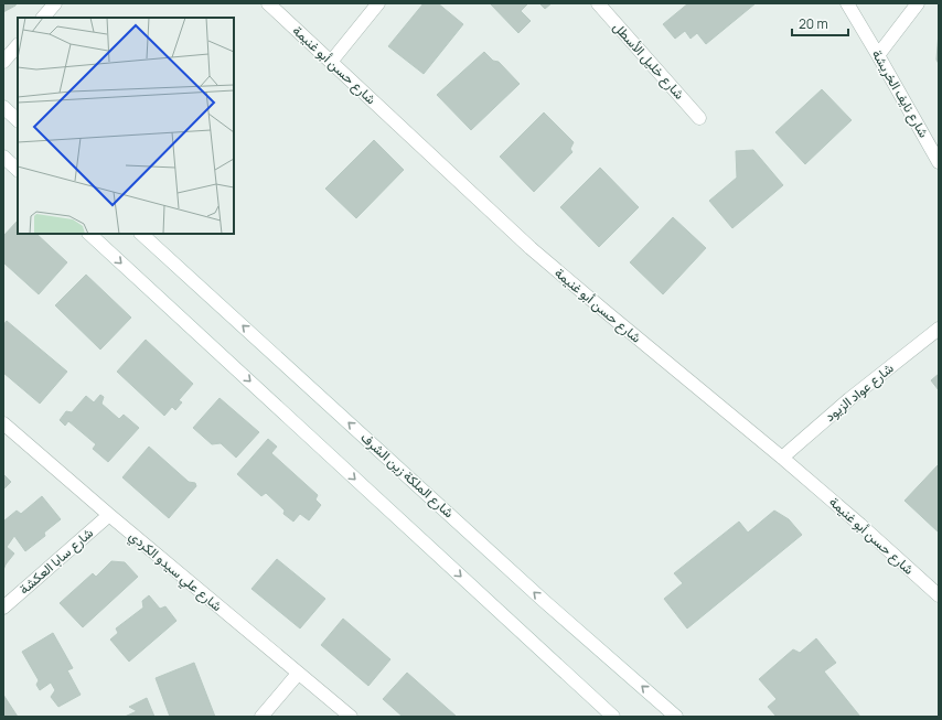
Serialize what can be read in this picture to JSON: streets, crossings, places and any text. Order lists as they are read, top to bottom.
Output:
{
  "streets": {
    "street": [
      "شارع خليل الأسطل",
      "شارع حسن أبو غنيمة",
      "شارع نايف الخريشة",
      "شارع عواد الزيود",
      "شارع الملكة زين الشرف",
      "شارع سابا العكشة",
      "شارع علي سيدو الكردي"
    ]
  },
  "crossings": [
    ["شارع حسن أبو غنيمة", "شارع عواد الزيود"],
    ["شارع سابا العكشة", "شارع علي سيدو الكردي"]
  ],
  "scale_bar": "20 m"
}
